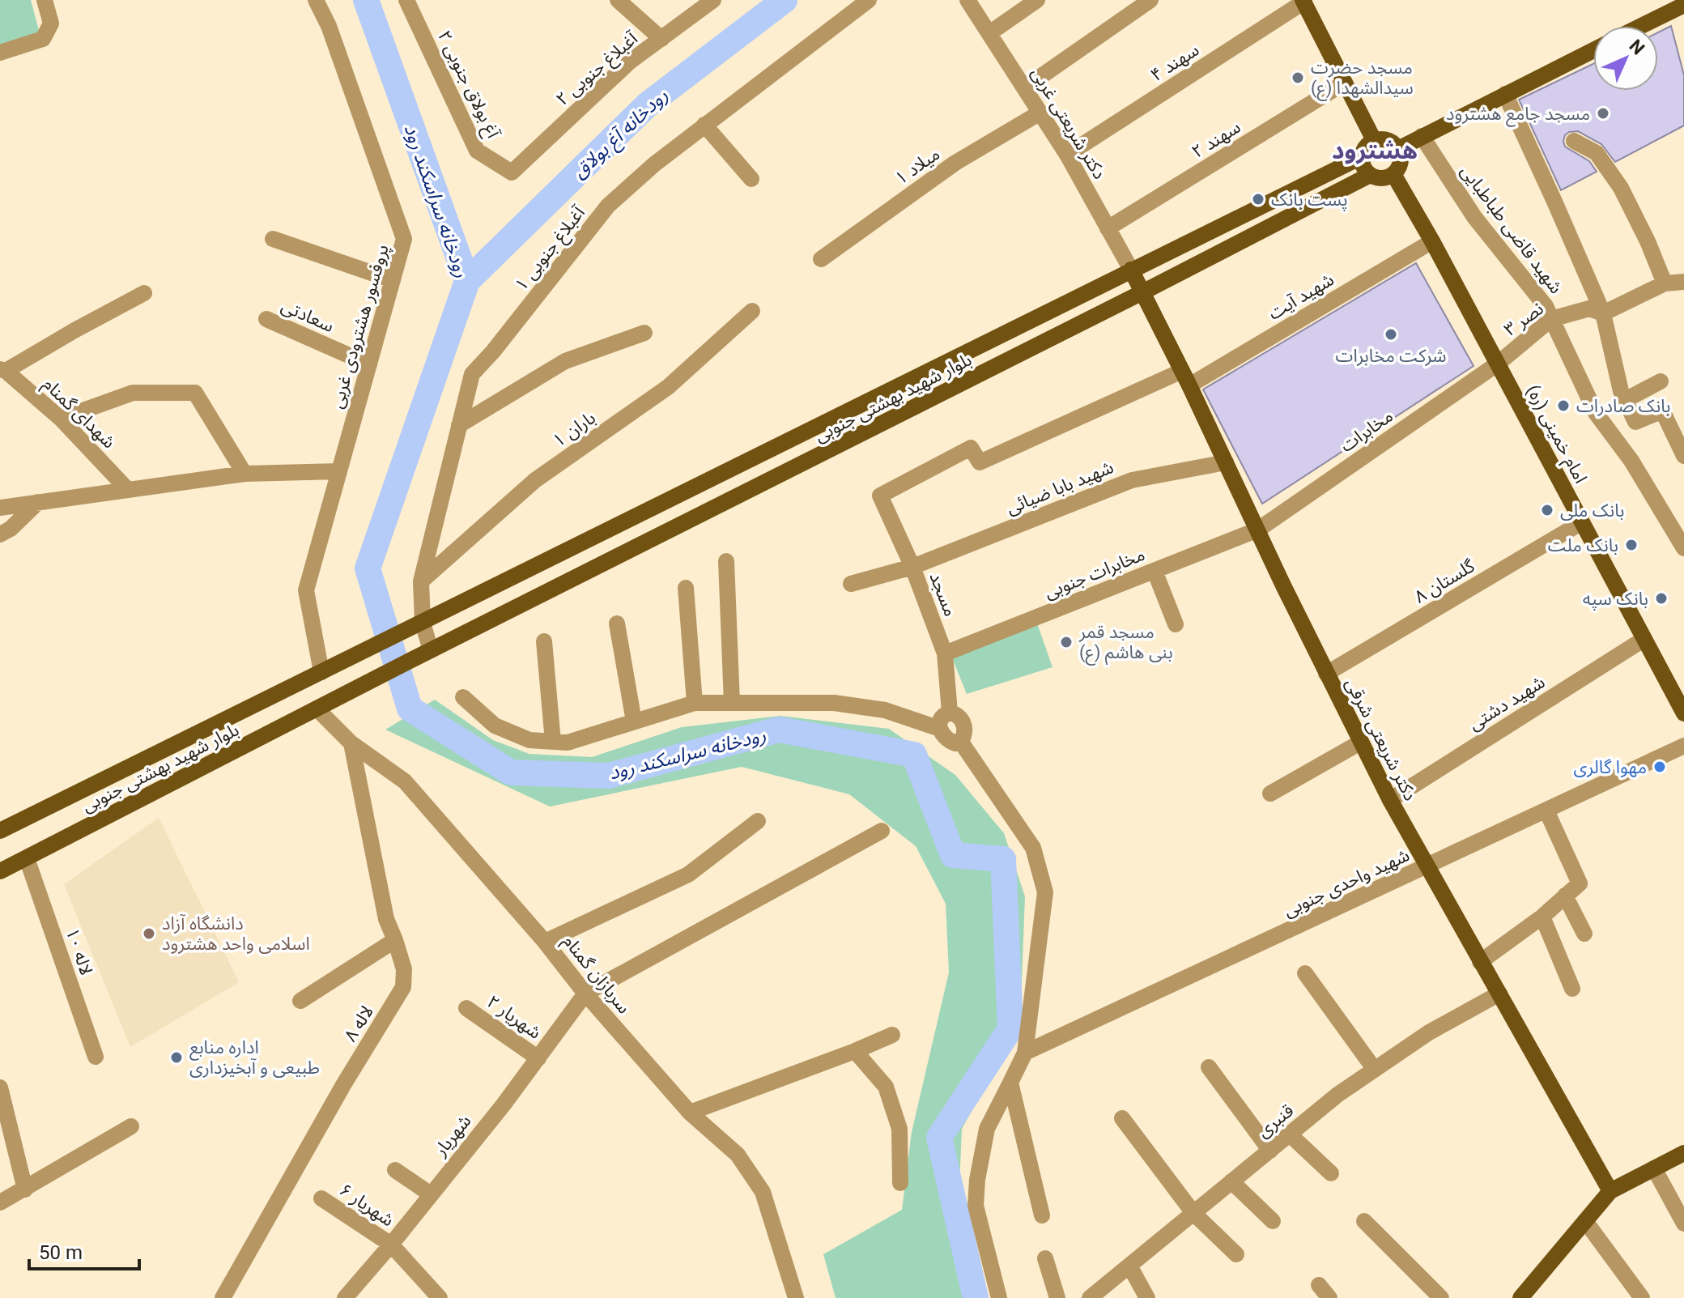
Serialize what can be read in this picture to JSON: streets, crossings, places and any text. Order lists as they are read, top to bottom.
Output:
{
  "streets": {
    "main road": ["بلوار شهید بهشتی جنوبی", "امام خمینی (ره)", "دکتر شریعتی شرقی"],
    "street": [
      "سهند ۴",
      "آغبلاغ جنوبی ۲",
      "آغ بولاق جنوبی ۲",
      "دکتر شریعتی غربی",
      "سهند ۲",
      "میلاد ۱",
      "شهید قاضی طباطبایی",
      "آغبلاغ جنوبی ۱",
      "شهید آیت",
      "سعادتی",
      "نصر ۳",
      "پروفسور هشترودی غربی",
      "شهدای گمنام",
      "باران ۱",
      "مخابرات",
      "شهيد بابا ضيائی",
      "مخابرات جنوبی",
      "گلستان ۸",
      "مسجد",
      "شهید دشتی",
      "شهید واحدی جنوبی",
      "لاله ۱۰",
      "سربازان گمنام",
      "شهریار ۲",
      "لاله ۸",
      "قنبری",
      "شهریار",
      "شهریار ۶"
    ]
  },
  "crossings": [
    ["سهند ۴", "دکتر شریعتی غربی"],
    ["آغبلاغ جنوبی ۲", "آغ بولاق جنوبی ۲"],
    ["دکتر شریعتی غربی", "سهند ۲"],
    ["دکتر شریعتی غربی", "میلاد ۱"],
    ["دکتر شریعتی غربی", "بلوار شهید بهشتی جنوبی"],
    ["دکتر شریعتی غربی", "دکتر شریعتی شرقی"],
    ["شهید قاضی طباطبایی", "نصر ۳"],
    ["آغبلاغ جنوبی ۱", "بلوار شهید بهشتی جنوبی"],
    ["آغبلاغ جنوبی ۱", "باران ۱"],
    ["شهید آیت", "امام خمینی (ره)"],
    ["شهید آیت", "مسجد"],
    ["شهید آیت", "دکتر شریعتی شرقی"],
    ["سعادتی", "پروفسور هشترودی غربی"],
    ["نصر ۳", "مخابرات"],
    ["نصر ۳", "امام خمینی (ره)"],
    ["پروفسور هشترودی غربی", "بلوار شهید بهشتی جنوبی"],
    ["بلوار شهید بهشتی جنوبی", "امام خمینی (ره)"],
    ["بلوار شهید بهشتی جنوبی", "دکتر شریعتی شرقی"],
    ["بلوار شهید بهشتی جنوبی", "لاله ۱۰"],
    ["بلوار شهید بهشتی جنوبی", "سربازان گمنام"],
    ["مخابرات", "امام خمینی (ره)"],
    ["مخابرات", "مخابرات جنوبی"],
    ["مخابرات", "دکتر شریعتی شرقی"],
    ["امام خمینی (ره)", "گلستان ۸"],
    ["امام خمینی (ره)", "شهید دشتی"],
    ["شهيد بابا ضيائی", "مسجد"],
    ["شهيد بابا ضيائی", "دکتر شریعتی شرقی"],
    ["مخابرات جنوبی", "مسجد"],
    ["مخابرات جنوبی", "دکتر شریعتی شرقی"],
    ["گلستان ۸", "دکتر شریعتی شرقی"],
    ["شهید دشتی", "دکتر شریعتی شرقی"],
    ["دکتر شریعتی شرقی", "شهید واحدی جنوبی"],
    ["دکتر شریعتی شرقی", "قنبری"],
    ["سربازان گمنام", "لاله ۸"],
    ["سربازان گمنام", "شهریار"],
    ["شهریار ۲", "شهریار"],
    ["شهریار", "شهریار ۶"]
  ],
  "districts": ["هشترود"],
  "water": ["رودخانه آغ بولاق", "رودخانه سراسکند رود"],
  "places": [
    "مسجد حضرت سیدالشهدا (ع)",
    "مسجد جامع هشترود",
    "پست بانک",
    "شرکت مخابرات",
    "بانک صادرات",
    "بانک ملی",
    "بانک ملت",
    "بانک سپه",
    "مسجد قمر بنی هاشم (ع)",
    "مهوا گالری",
    "دانشگاه آزاد اسلامی واحد هشترود",
    "اداره منابع طبیعی و آبخیزداری"
  ],
  "scale_bar": "50 m",
  "north": "top right"
}
